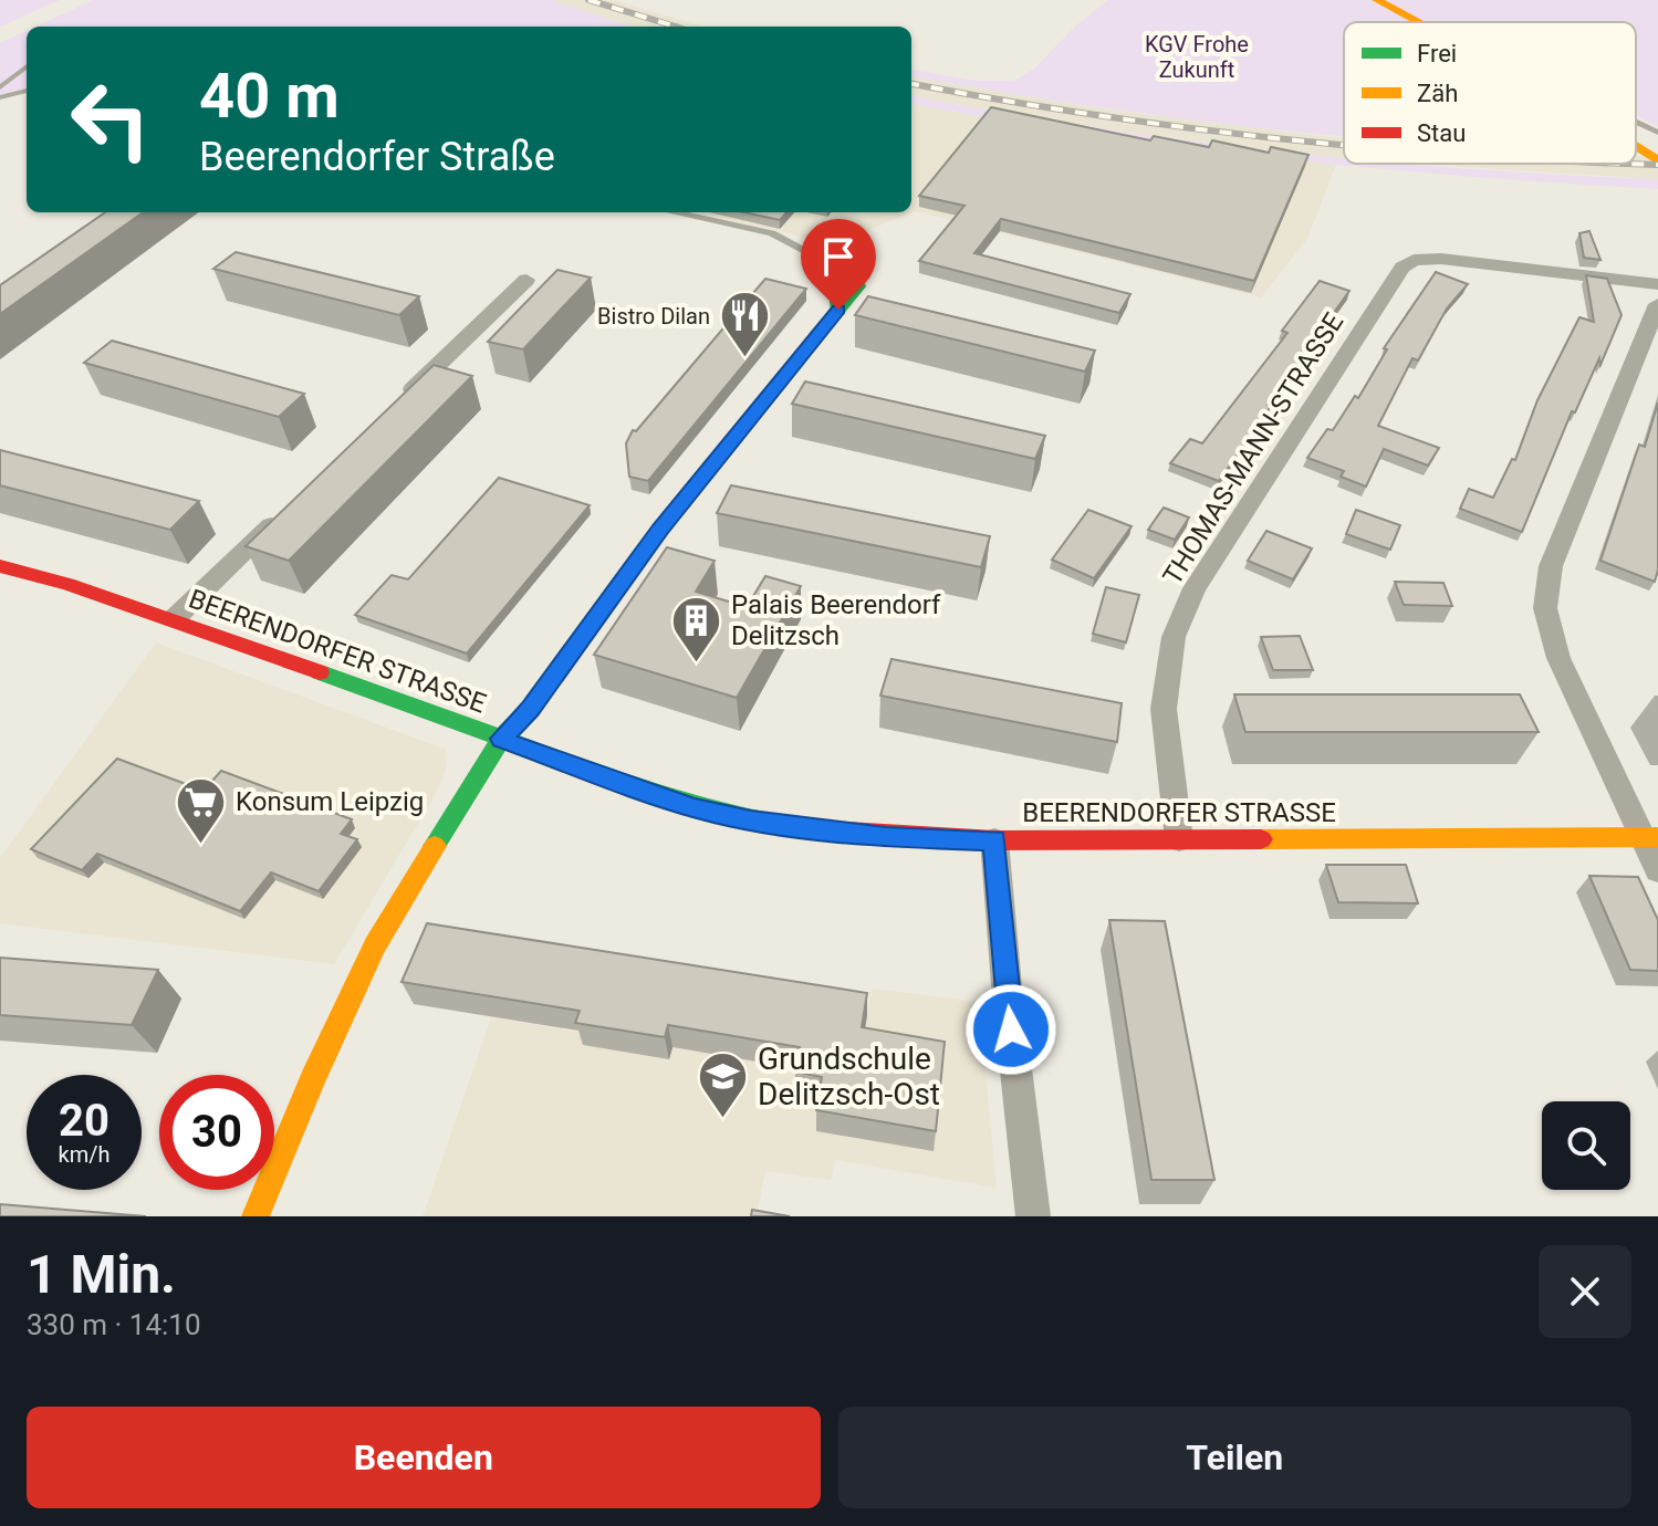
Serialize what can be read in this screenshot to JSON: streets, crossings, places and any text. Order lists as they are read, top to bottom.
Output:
{
  "streets": {
    "street": ["THOMAS-MANN-STRASSE", "BEERENDORFER STRASSE"]
  },
  "crossings": [
    ["THOMAS-MANN-STRASSE", "BEERENDORFER STRASSE"]
  ],
  "parks": ["KGV Frohe Zukunft"],
  "places": {
    "restaurant": ["Bistro Dilan"],
    "building": ["Palais Beerendorf Delitzsch"],
    "supermarket": ["Konsum Leipzig"],
    "school or university": ["Grundschule Delitzsch-Ost"]
  },
  "legend": ["Frei", "Zäh", "Stau"],
  "page": {
    "turn": ["40 m", "Beerendorfer Straße"],
    "speed": "20 km/h",
    "limit": "30",
    "heading": ["1 Min.", "330 m · 14:10"],
    "buttons": ["Beenden", "Teilen"]
  }
}
